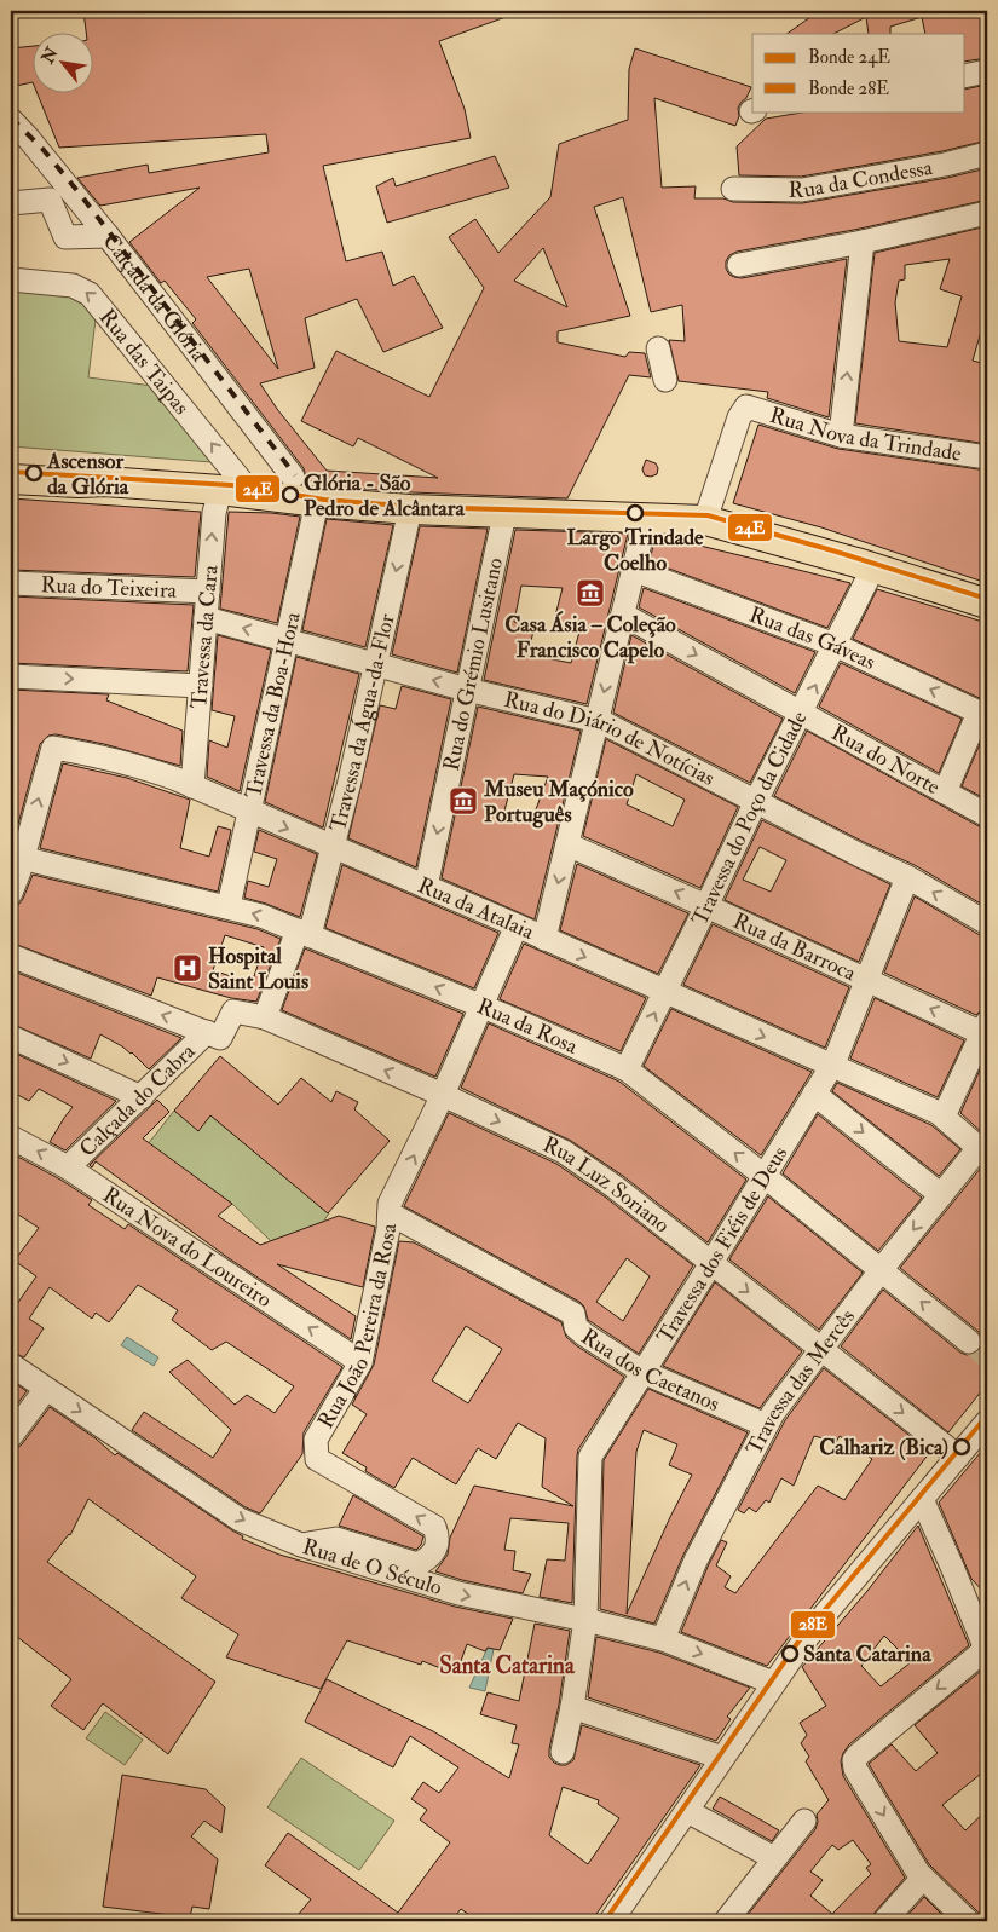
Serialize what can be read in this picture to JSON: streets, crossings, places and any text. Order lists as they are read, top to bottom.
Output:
{
  "streets": {
    "street": [
      "Rua da Condessa",
      "Calçada da Glória",
      "Rua das Taipas",
      "Rua Nova da Trindade",
      "Rua do Teixeira",
      "Travessa da Cara",
      "Rua das Gáveas",
      "Rua do Grémio Lusitano",
      "Travessa da Boa-Hora",
      "Travessa da Água-da-Flor",
      "Rua do Diário de Notícias",
      "Rua do Norte",
      "Travessa do Poço da Cidade",
      "Rua da Atalaia",
      "Rua da Barroca",
      "Rua da Rosa",
      "Calçada do Cabra",
      "Rua Luz Soriano",
      "Travessa dos Fiéis de Deus",
      "Rua Nova do Loureiro",
      "Rua João Pereira da Rosa",
      "Rua dos Caetanos",
      "Travessa das Mercês",
      "Rua de O Século"
    ]
  },
  "crossings": [
    ["Rua do Teixeira", "Travessa da Cara"],
    ["Travessa da Cara", "Rua do Diário de Notícias"],
    ["Travessa da Cara", "Rua da Atalaia"],
    ["Rua das Gáveas", "Travessa do Poço da Cidade"],
    ["Rua do Grémio Lusitano", "Rua do Diário de Notícias"],
    ["Rua do Grémio Lusitano", "Rua da Atalaia"],
    ["Travessa da Boa-Hora", "Rua do Diário de Notícias"],
    ["Travessa da Boa-Hora", "Rua da Atalaia"],
    ["Travessa da Boa-Hora", "Rua da Rosa"],
    ["Travessa da Água-da-Flor", "Rua do Diário de Notícias"],
    ["Travessa da Água-da-Flor", "Rua da Atalaia"],
    ["Travessa da Água-da-Flor", "Rua da Rosa"],
    ["Travessa da Água-da-Flor", "Rua Luz Soriano"],
    ["Rua do Diário de Notícias", "Travessa do Poço da Cidade"],
    ["Rua do Diário de Notícias", "Travessa dos Fiéis de Deus"],
    ["Rua do Norte", "Travessa do Poço da Cidade"],
    ["Travessa do Poço da Cidade", "Rua da Atalaia"],
    ["Travessa do Poço da Cidade", "Rua da Barroca"],
    ["Travessa do Poço da Cidade", "Rua da Rosa"],
    ["Rua da Atalaia", "Rua da Rosa"],
    ["Rua da Atalaia", "Travessa dos Fiéis de Deus"],
    ["Rua da Atalaia", "Rua João Pereira da Rosa"],
    ["Rua da Atalaia", "Travessa das Mercês"],
    ["Rua da Barroca", "Travessa dos Fiéis de Deus"],
    ["Rua da Rosa", "Travessa dos Fiéis de Deus"],
    ["Rua da Rosa", "Rua João Pereira da Rosa"],
    ["Rua da Rosa", "Travessa das Mercês"],
    ["Calçada do Cabra", "Rua Luz Soriano"],
    ["Calçada do Cabra", "Rua Nova do Loureiro"],
    ["Rua Luz Soriano", "Travessa dos Fiéis de Deus"],
    ["Rua Luz Soriano", "Rua João Pereira da Rosa"],
    ["Rua Luz Soriano", "Travessa das Mercês"],
    ["Travessa dos Fiéis de Deus", "Rua dos Caetanos"],
    ["Travessa dos Fiéis de Deus", "Rua de O Século"],
    ["Rua Nova do Loureiro", "Rua João Pereira da Rosa"],
    ["Rua João Pereira da Rosa", "Rua dos Caetanos"],
    ["Rua João Pereira da Rosa", "Rua de O Século"],
    ["Rua dos Caetanos", "Travessa das Mercês"],
    ["Travessa das Mercês", "Rua de O Século"]
  ],
  "one_way": [
    "Rua das Taipas",
    "Rua das Gáveas",
    "Rua do Norte",
    "Rua da Atalaia",
    "Rua da Rosa",
    "Rua de O Século"
  ],
  "districts": ["Santa Catarina"],
  "places": {
    "other": [
      "Ascensor da Glória",
      "Glória - São Pedro de Alcântara",
      "Largo Trindade Coelho",
      "Calhariz (Bica)",
      "Santa Catarina"
    ],
    "museum": ["Casa Ásia – Coleção Francisco Capelo", "Museu Maçónico Português"],
    "hospital": ["Hospital Saint Louis"]
  },
  "lines": ["tram line 24E", "tram line 28E"],
  "legend": ["Bonde 24E", "Bonde 28E"],
  "north": "top left"
}
